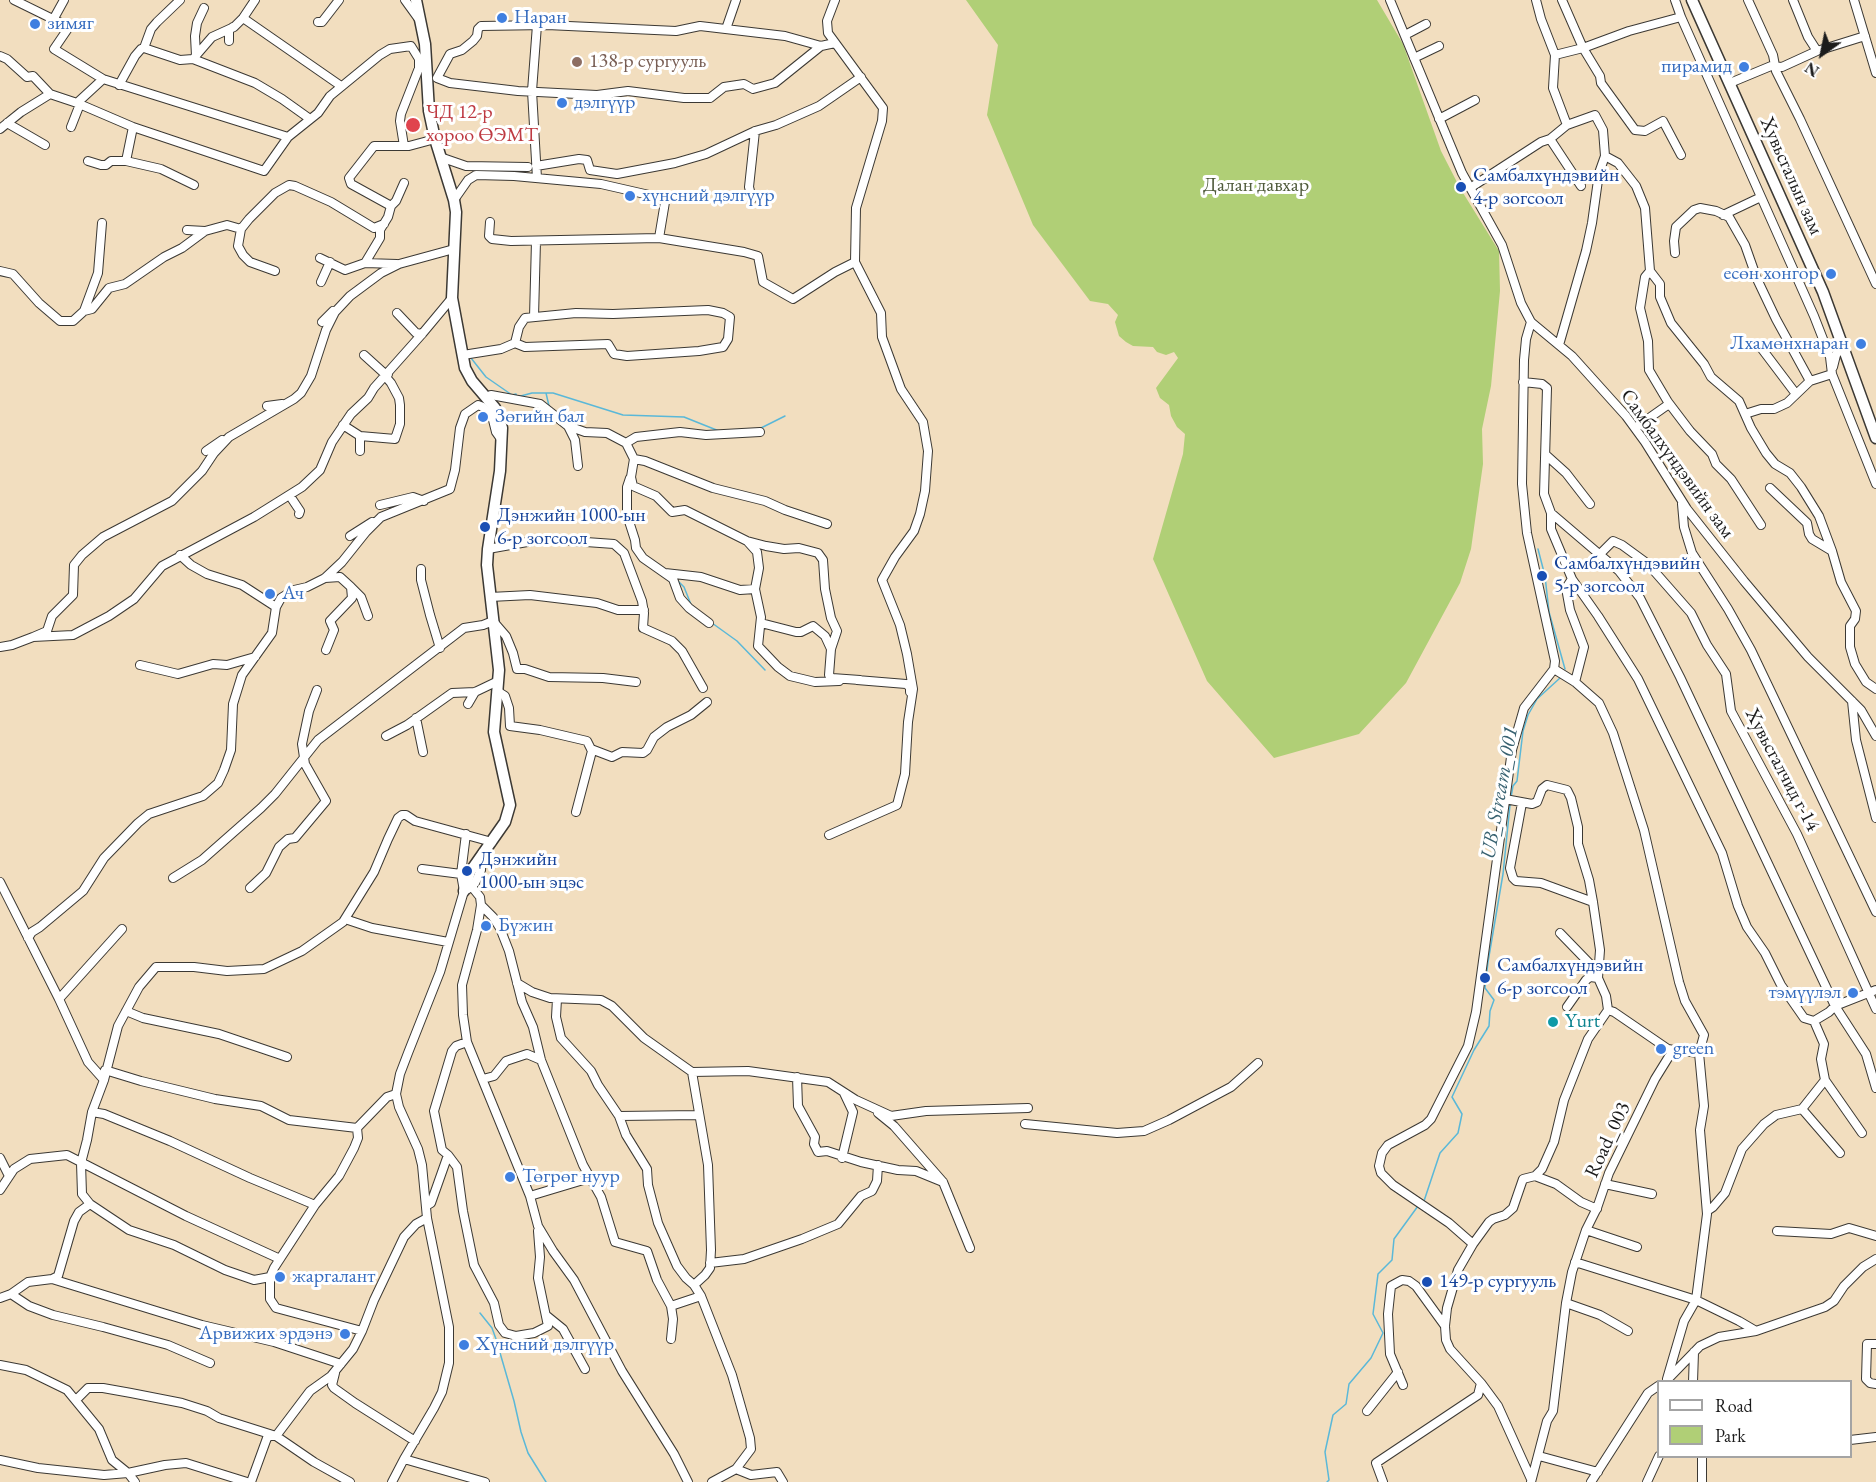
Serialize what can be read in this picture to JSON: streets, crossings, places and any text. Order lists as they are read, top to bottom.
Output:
{
  "streets": {
    "main road": ["Хувьсгалын зам"],
    "street": ["Самбалхүндэвийн зам", "Хувьсгалчид г-14", "Road_003"]
  },
  "water": ["UB_Stream_001"],
  "parks": ["Далан давхар"],
  "places": [
    "Наран",
    "зимяг",
    "138-р сургууль",
    "пирамид",
    "дэлгүүр",
    "ЧД 12-р хороо ӨЭМТ",
    "Самбалхүндэвийн 4-р зогсоол",
    "хүнсний дэлгүүр",
    "есөн хонгор",
    "Лхамөнхнаран",
    "Зөгийн бал",
    "Дэнжийн 1000-ын 6-р зогсоол",
    "Самбалхүндэвийн 5-р зогсоол",
    "Ач",
    "Дэнжийн 1000-ын эцэс",
    "Бүжин",
    "Самбалхүндэвийн 6-р зогсоол",
    "тэмүүлэл",
    "Yurt",
    "green",
    "Төгрөг нуур",
    "жаргалант",
    "149-р сургууль",
    "Арвижих эрдэнэ",
    "Хүнсний дэлгүүр"
  ],
  "legend": ["Road", "Park"],
  "north": "bottom left"
}
